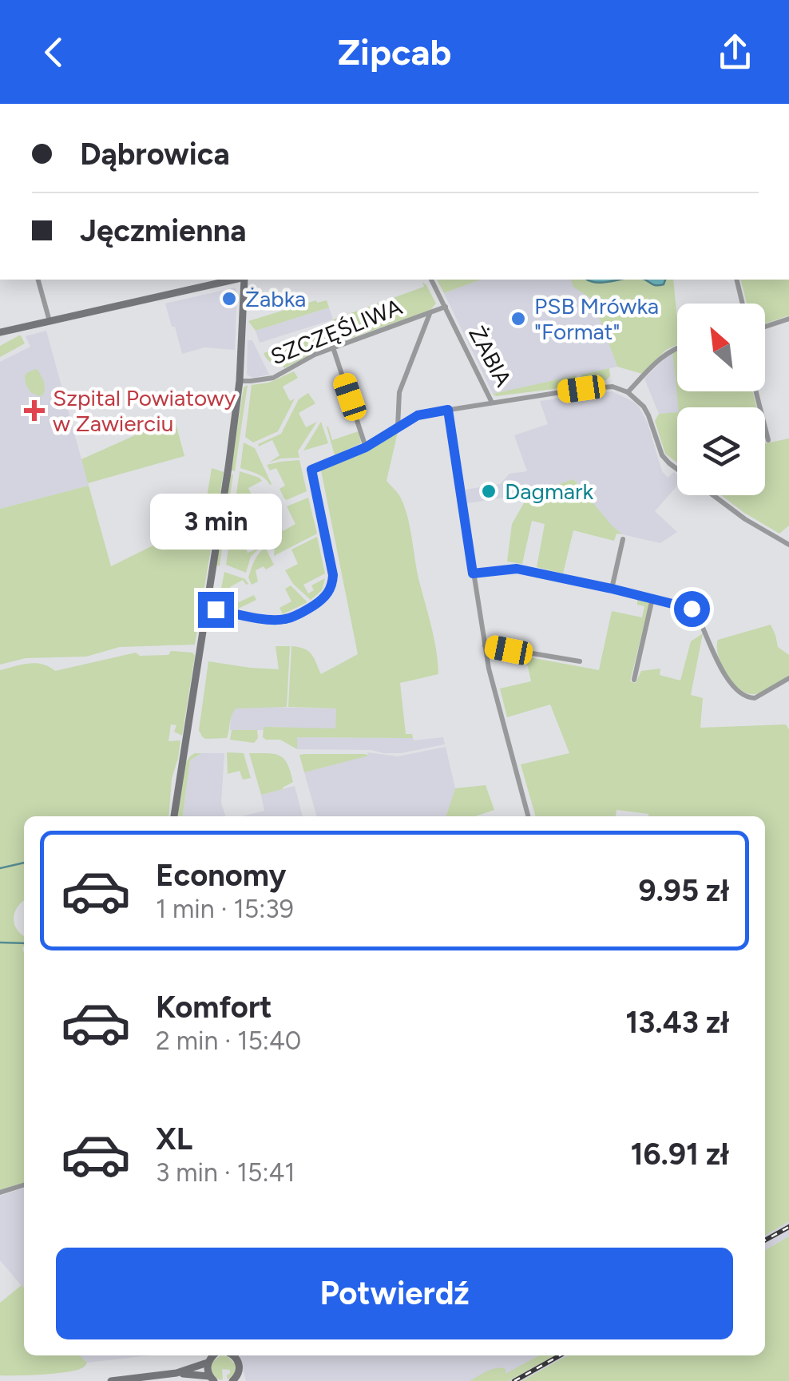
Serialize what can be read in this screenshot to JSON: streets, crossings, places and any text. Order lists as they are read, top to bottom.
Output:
{
  "streets": {
    "street": ["SZCZĘŚLIWA", "ŻABIA"]
  },
  "crossings": [
    ["SZCZĘŚLIWA", "ŻABIA"]
  ],
  "places": {
    "other": ["Żabka", "PSB Mrówka \"Format\"", "Dagmark"],
    "health": ["Szpital Powiatowy w Zawierciu"]
  },
  "north": "top left",
  "page": {
    "header": "Zipcab",
    "banner": ["Dąbrowica", "Jęczmienna"],
    "bubble": "3 min",
    "list": [
      {
        "name": "Economy",
        "note": "1 min · 15:39",
        "value": "9.95 zł"
      },
      {
        "name": "Komfort",
        "note": "2 min · 15:40",
        "value": "13.43 zł"
      },
      {
        "name": "XL",
        "note": "3 min · 15:41",
        "value": "16.91 zł"
      }
    ],
    "buttons": "Potwierdź"
  }
}
